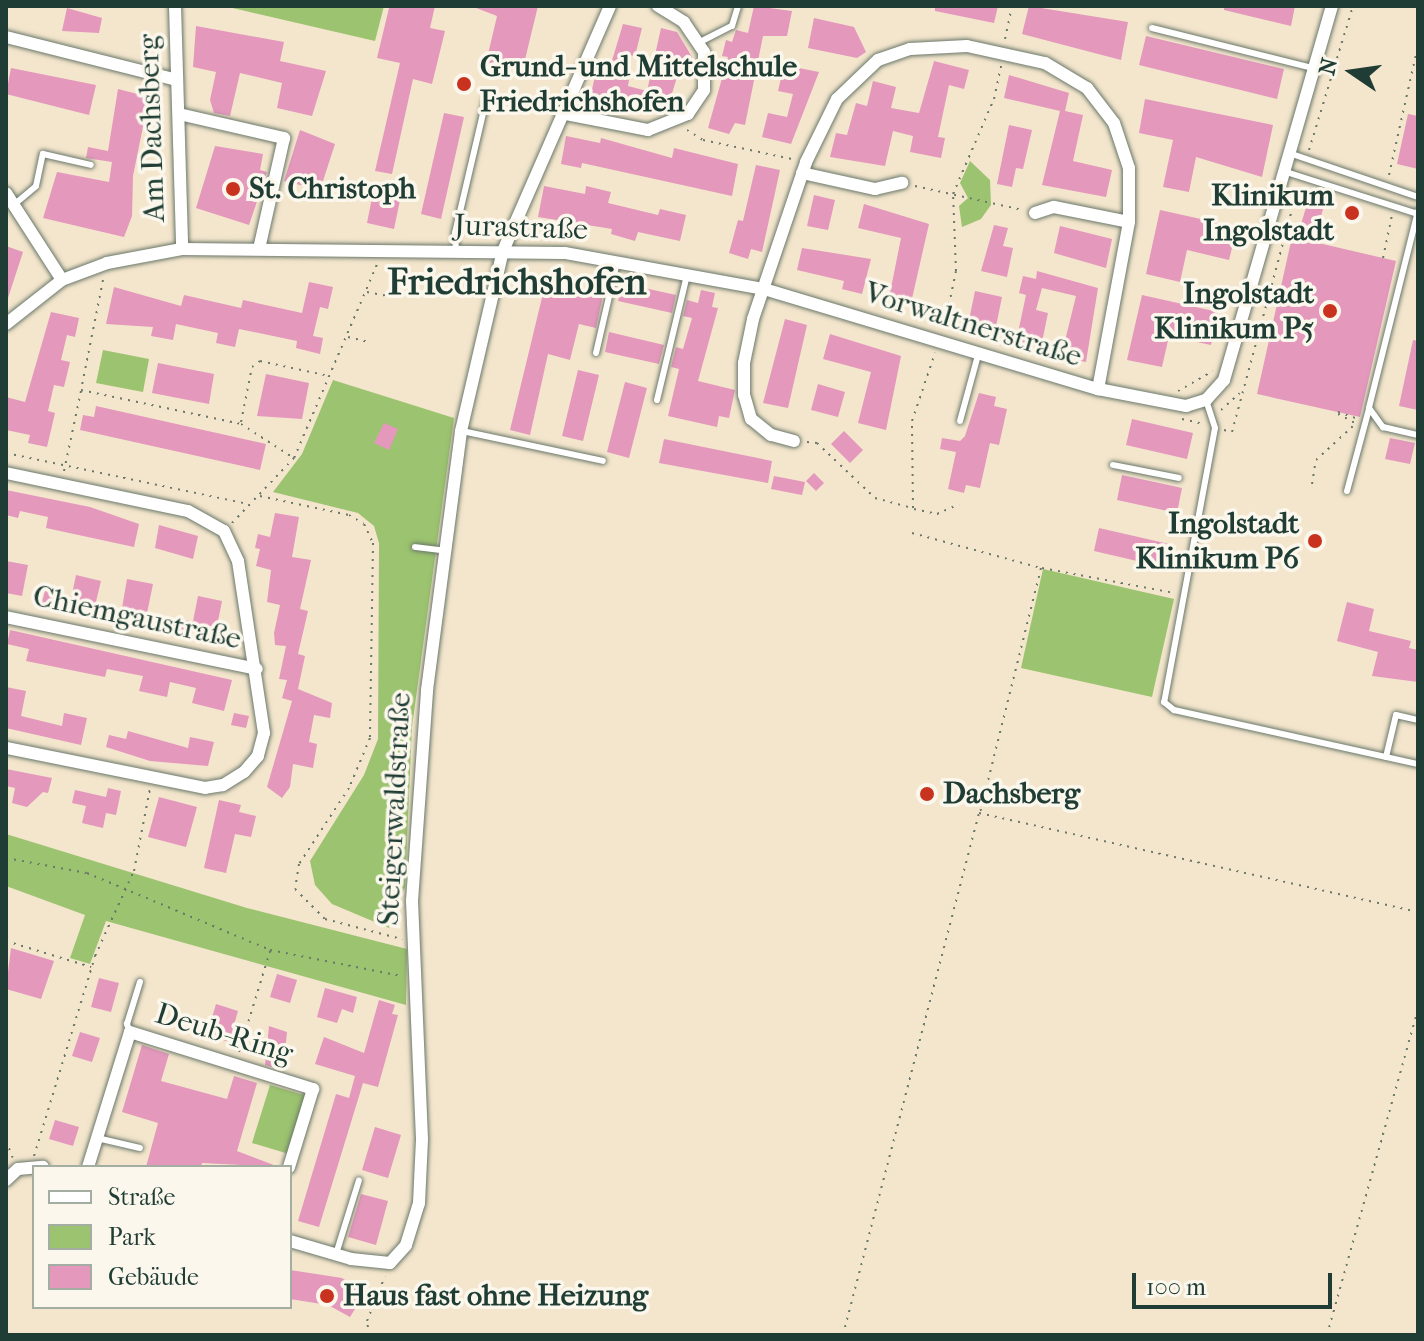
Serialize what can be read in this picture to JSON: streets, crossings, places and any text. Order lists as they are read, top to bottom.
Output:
{
  "streets": {
    "street": [
      "Am Dachsberg",
      "Jurastraße",
      "Vorwaltnerstraße",
      "Chiemgaustraße",
      "Steigerwaldstraße",
      "Deub-Ring"
    ]
  },
  "crossings": [
    ["Am Dachsberg", "Jurastraße"],
    ["Jurastraße", "Vorwaltnerstraße"],
    ["Jurastraße", "Steigerwaldstraße"]
  ],
  "districts": ["Friedrichshofen"],
  "places": [
    "Grund- und Mittelschule Friedrichshofen",
    "St. Christoph",
    "Klinikum Ingolstadt",
    "Ingolstadt Klinikum P5",
    "Ingolstadt Klinikum P6",
    "Dachsberg",
    "Haus fast ohne Heizung"
  ],
  "legend": ["Straße", "Park", "Gebäude"],
  "scale_bar": "100 m",
  "north": "left"
}
